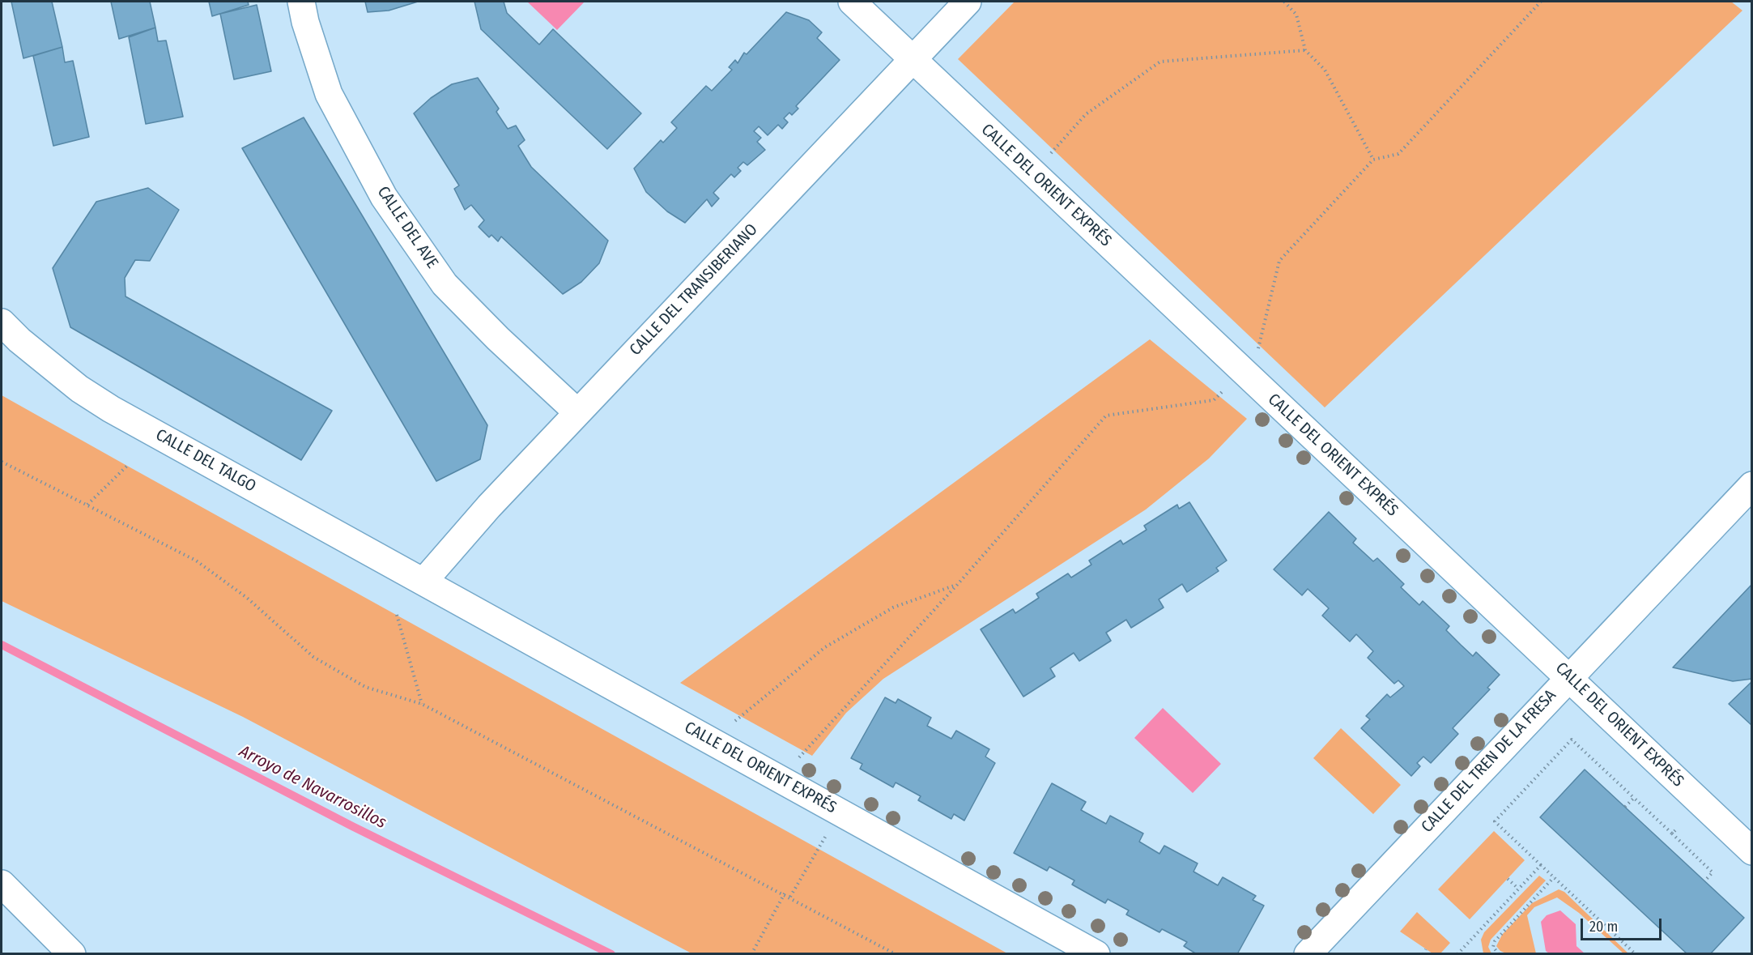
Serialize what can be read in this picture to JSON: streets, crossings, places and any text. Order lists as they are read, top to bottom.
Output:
{
  "streets": {
    "street": [
      "CALLE DEL ORIENT EXPRÉS",
      "CALLE DEL AVE",
      "CALLE DEL TRANSIBERIANO",
      "CALLE DEL TALGO",
      "CALLE DEL TREN DE LA FRESA"
    ]
  },
  "crossings": [
    ["CALLE DEL ORIENT EXPRÉS", "CALLE DEL TRANSIBERIANO"],
    ["CALLE DEL ORIENT EXPRÉS", "CALLE DEL TALGO"],
    ["CALLE DEL ORIENT EXPRÉS", "CALLE DEL TREN DE LA FRESA"],
    ["CALLE DEL AVE", "CALLE DEL TRANSIBERIANO"],
    ["CALLE DEL TRANSIBERIANO", "CALLE DEL TALGO"]
  ],
  "water": ["Arroyo de Navarrosillos"],
  "scale_bar": "20 m"
}
